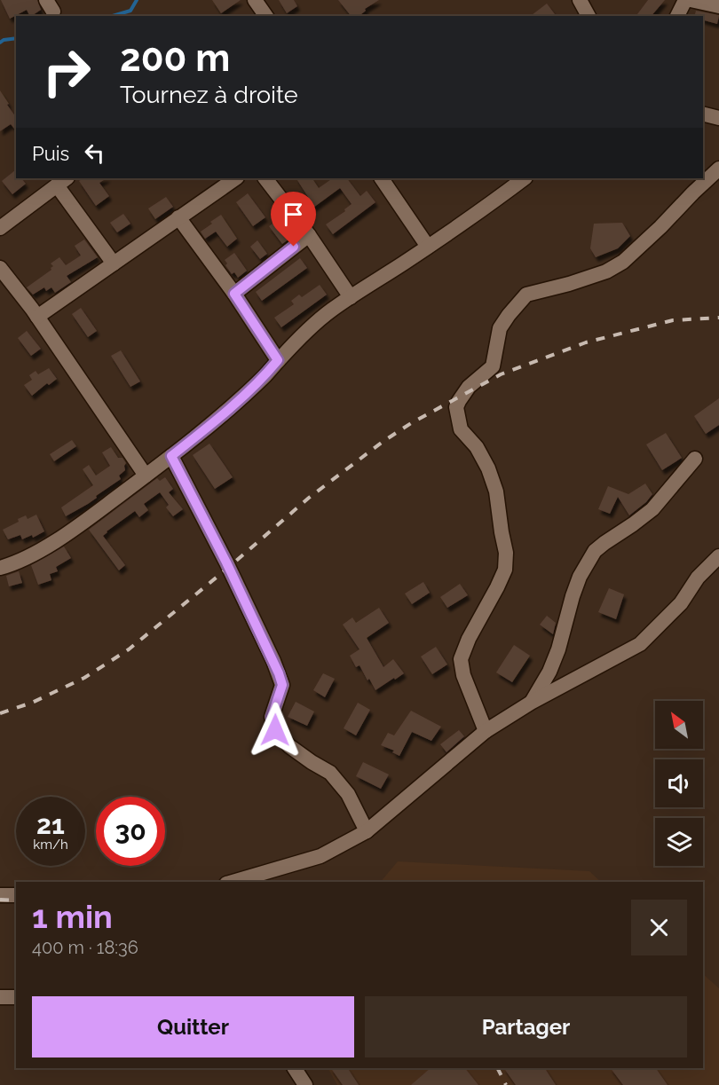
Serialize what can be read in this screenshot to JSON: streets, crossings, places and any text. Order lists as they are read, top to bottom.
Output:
{
  "north": "top left",
  "page": {
    "turn": ["200 m", "Tournez à droite"],
    "then": "Puis",
    "speed": "21 km/h",
    "limit": "30",
    "heading": ["1 min", "400 m · 18:36"],
    "buttons": ["Quitter", "Partager"]
  }
}
